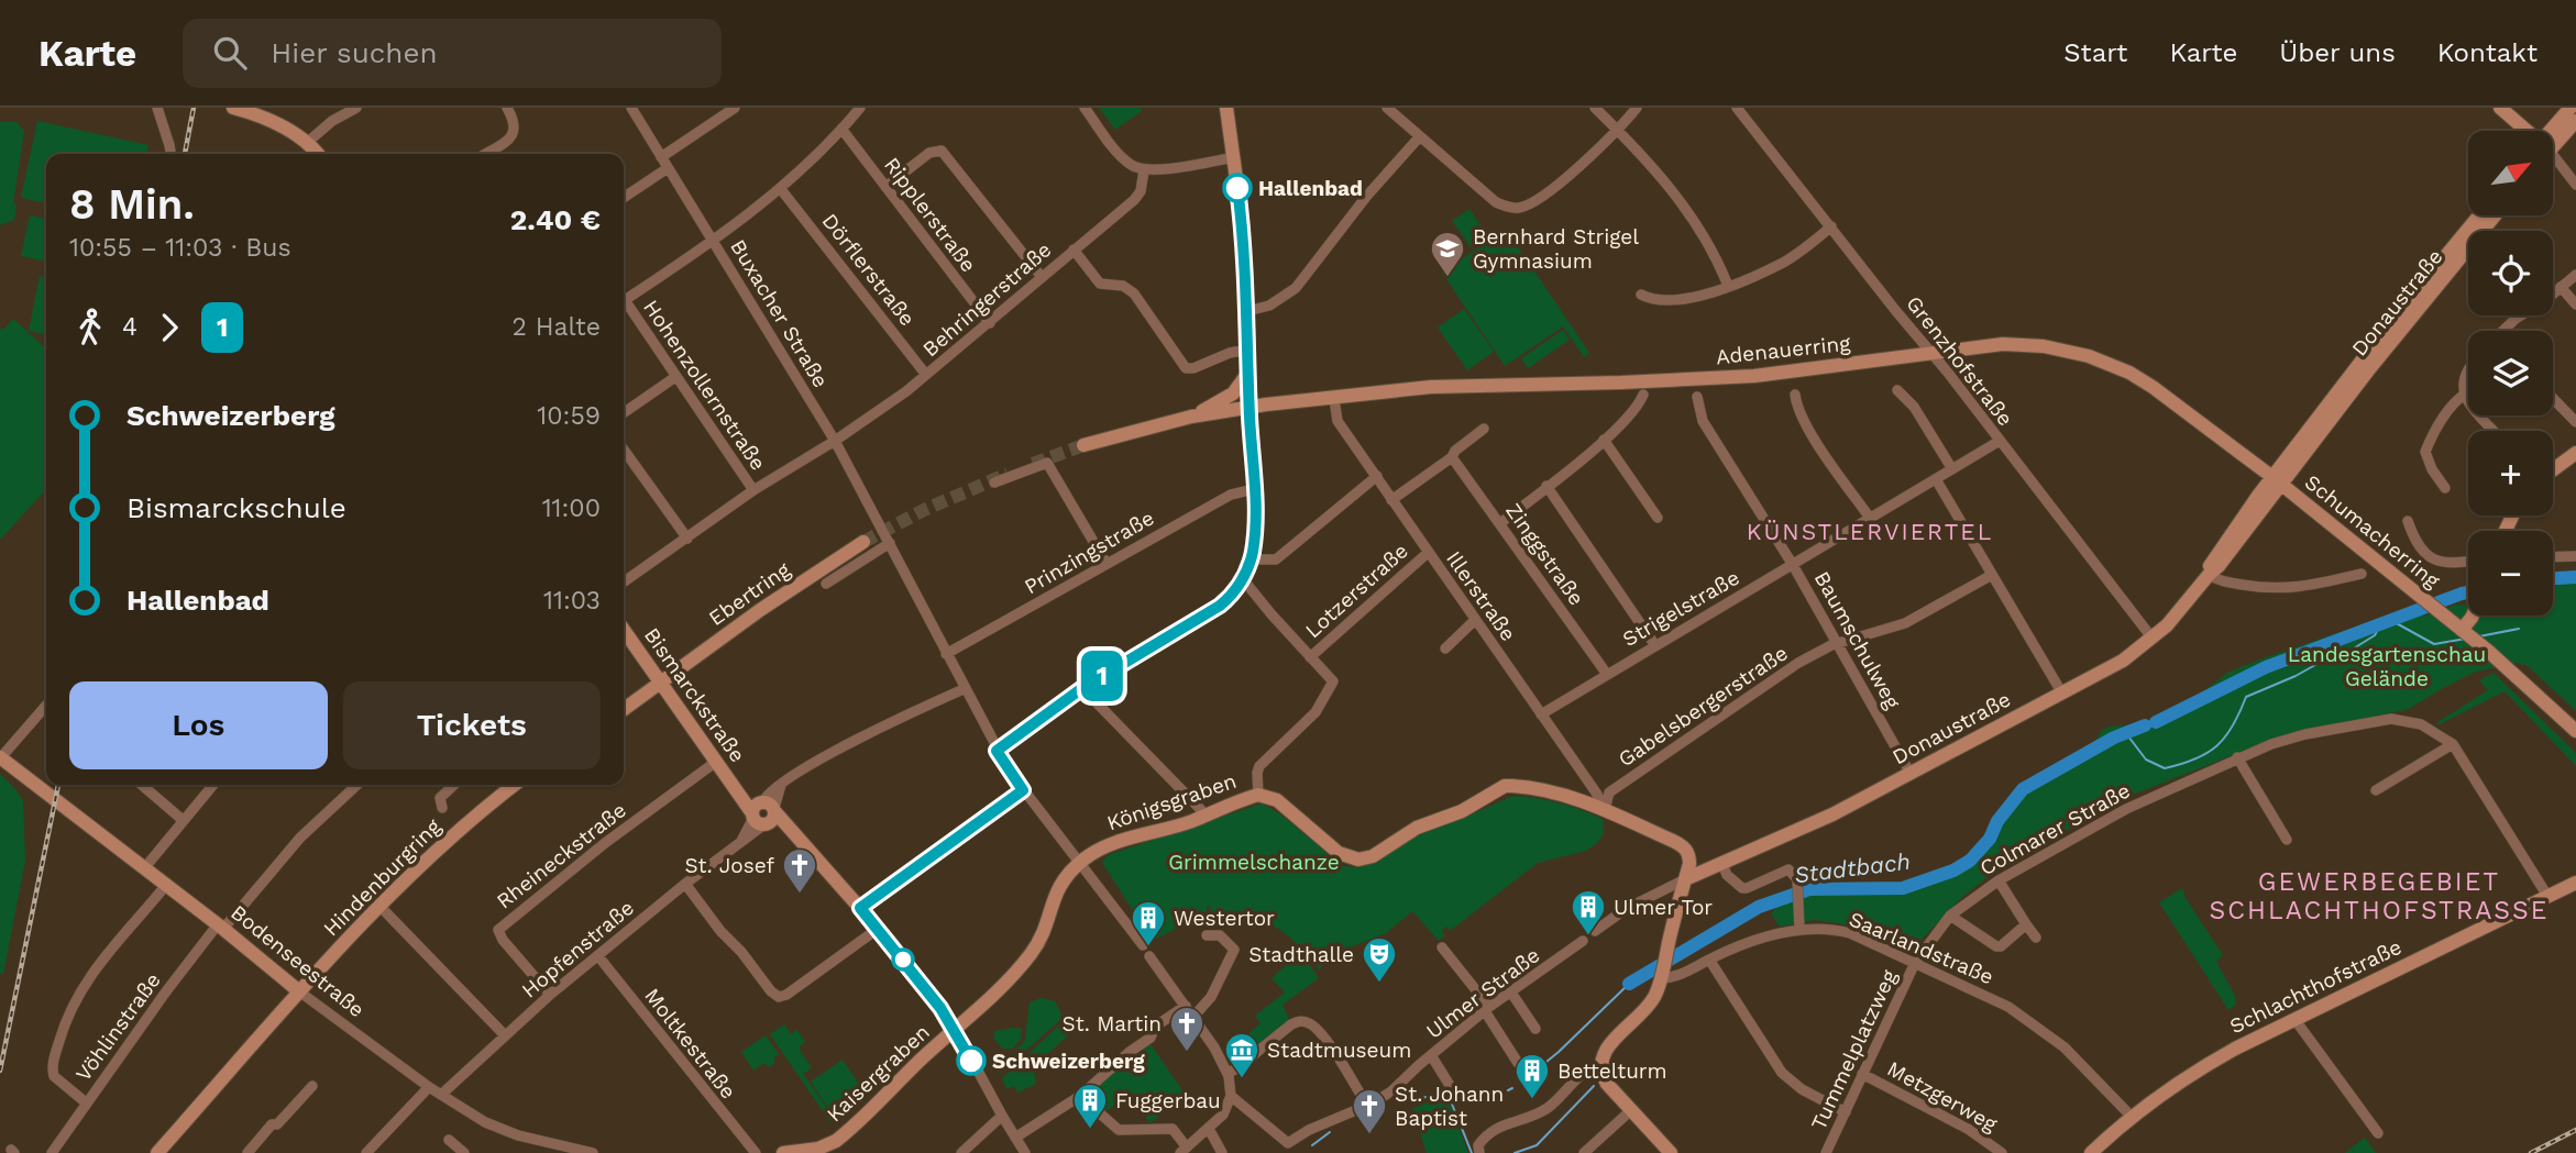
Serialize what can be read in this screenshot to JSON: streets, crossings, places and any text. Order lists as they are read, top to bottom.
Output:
{
  "streets": {
    "street": [
      "Ripplerstraße",
      "Dörflerstraße",
      "Behringerstraße",
      "Donaustraße",
      "Buxacher Straße",
      "Adenauerring",
      "Grenzhofstraße",
      "Hohenzollernstraße",
      "Schumacherring",
      "Prinzingstraße",
      "Zinggstraße",
      "Lotzerstraße",
      "Ebertring",
      "Illerstraße",
      "Strigelstraße",
      "Baumschulweg",
      "Bismarckstraße",
      "Gabelsbergerstraße",
      "Königsgraben",
      "Colmarer Straße",
      "Rheineckstraße",
      "Hindenburgring",
      "Saarlandstraße",
      "Hopfenstraße",
      "Bodenseestraße",
      "Schlachthofstraße",
      "Ulmer Straße",
      "Vöhlinstraße",
      "Moltkestraße",
      "Tummelplatzweg",
      "Kaisergraben",
      "Metzgerweg"
    ]
  },
  "crossings": [
    ["Ripplerstraße", "Behringerstraße"],
    ["Dörflerstraße", "Behringerstraße"],
    ["Behringerstraße", "Buxacher Straße"],
    ["Behringerstraße", "Hohenzollernstraße"],
    ["Donaustraße", "Adenauerring"],
    ["Donaustraße", "Grenzhofstraße"],
    ["Donaustraße", "Schumacherring"],
    ["Donaustraße", "Baumschulweg"],
    ["Donaustraße", "Königsgraben"],
    ["Buxacher Straße", "Prinzingstraße"],
    ["Buxacher Straße", "Königsgraben"],
    ["Buxacher Straße", "Hopfenstraße"],
    ["Adenauerring", "Grenzhofstraße"],
    ["Adenauerring", "Schumacherring"],
    ["Adenauerring", "Illerstraße"],
    ["Grenzhofstraße", "Strigelstraße"],
    ["Zinggstraße", "Strigelstraße"],
    ["Lotzerstraße", "Illerstraße"],
    ["Ebertring", "Bismarckstraße"],
    ["Illerstraße", "Strigelstraße"],
    ["Illerstraße", "Gabelsbergerstraße"],
    ["Illerstraße", "Königsgraben"],
    ["Strigelstraße", "Baumschulweg"],
    ["Baumschulweg", "Gabelsbergerstraße"],
    ["Bismarckstraße", "Rheineckstraße"],
    ["Bismarckstraße", "Hopfenstraße"],
    ["Gabelsbergerstraße", "Königsgraben"],
    ["Königsgraben", "Kaisergraben"],
    ["Colmarer Straße", "Saarlandstraße"],
    ["Colmarer Straße", "Tummelplatzweg"],
    ["Rheineckstraße", "Hopfenstraße"],
    ["Hindenburgring", "Bodenseestraße"],
    ["Saarlandstraße", "Schlachthofstraße"],
    ["Saarlandstraße", "Tummelplatzweg"],
    ["Hopfenstraße", "Bodenseestraße"],
    ["Hopfenstraße", "Moltkestraße"],
    ["Bodenseestraße", "Vöhlinstraße"],
    ["Tummelplatzweg", "Metzgerweg"]
  ],
  "districts": ["KÜNSTLERVIERTEL", "GEWERBEGEBIET SCHLACHTHOFSTRASSE"],
  "water": ["Stadtbach"],
  "parks": ["Landesgartenschau Gelände", "Grimmelschanze"],
  "places": {
    "other": ["Hallenbad", "Schweizerberg"],
    "school or university": ["Bernhard Strigel Gymnasium"],
    "church": ["St. Josef", "St. Martin", "St. Johann Baptist"],
    "building": [
      "Ulmer Tor",
      "Westertor",
      "Bettelturm",
      "Fuggerbau"
    ],
    "theatre": ["Stadthalle"],
    "museum": ["Stadtmuseum"]
  },
  "lines": ["bus line 1"],
  "north": "top right",
  "page": {
    "header": "Karte",
    "search": "Hier suchen",
    "nav": [
      "Start",
      "Karte",
      "Über uns",
      "Kontakt"
    ],
    "on_map": "1",
    "map_buttons": ["+", "−"],
    "heading": ["8 Min.", "10:55 – 11:03 · Bus", "2.40 €"],
    "legs": ["4", "1", "2 Halte"],
    "list": [
      {
        "name": "Schweizerberg",
        "value": "10:59"
      },
      {
        "name": "Bismarckschule",
        "value": "11:00"
      },
      {
        "name": "Hallenbad",
        "value": "11:03"
      }
    ],
    "buttons": ["Los", "Tickets"]
  }
}
